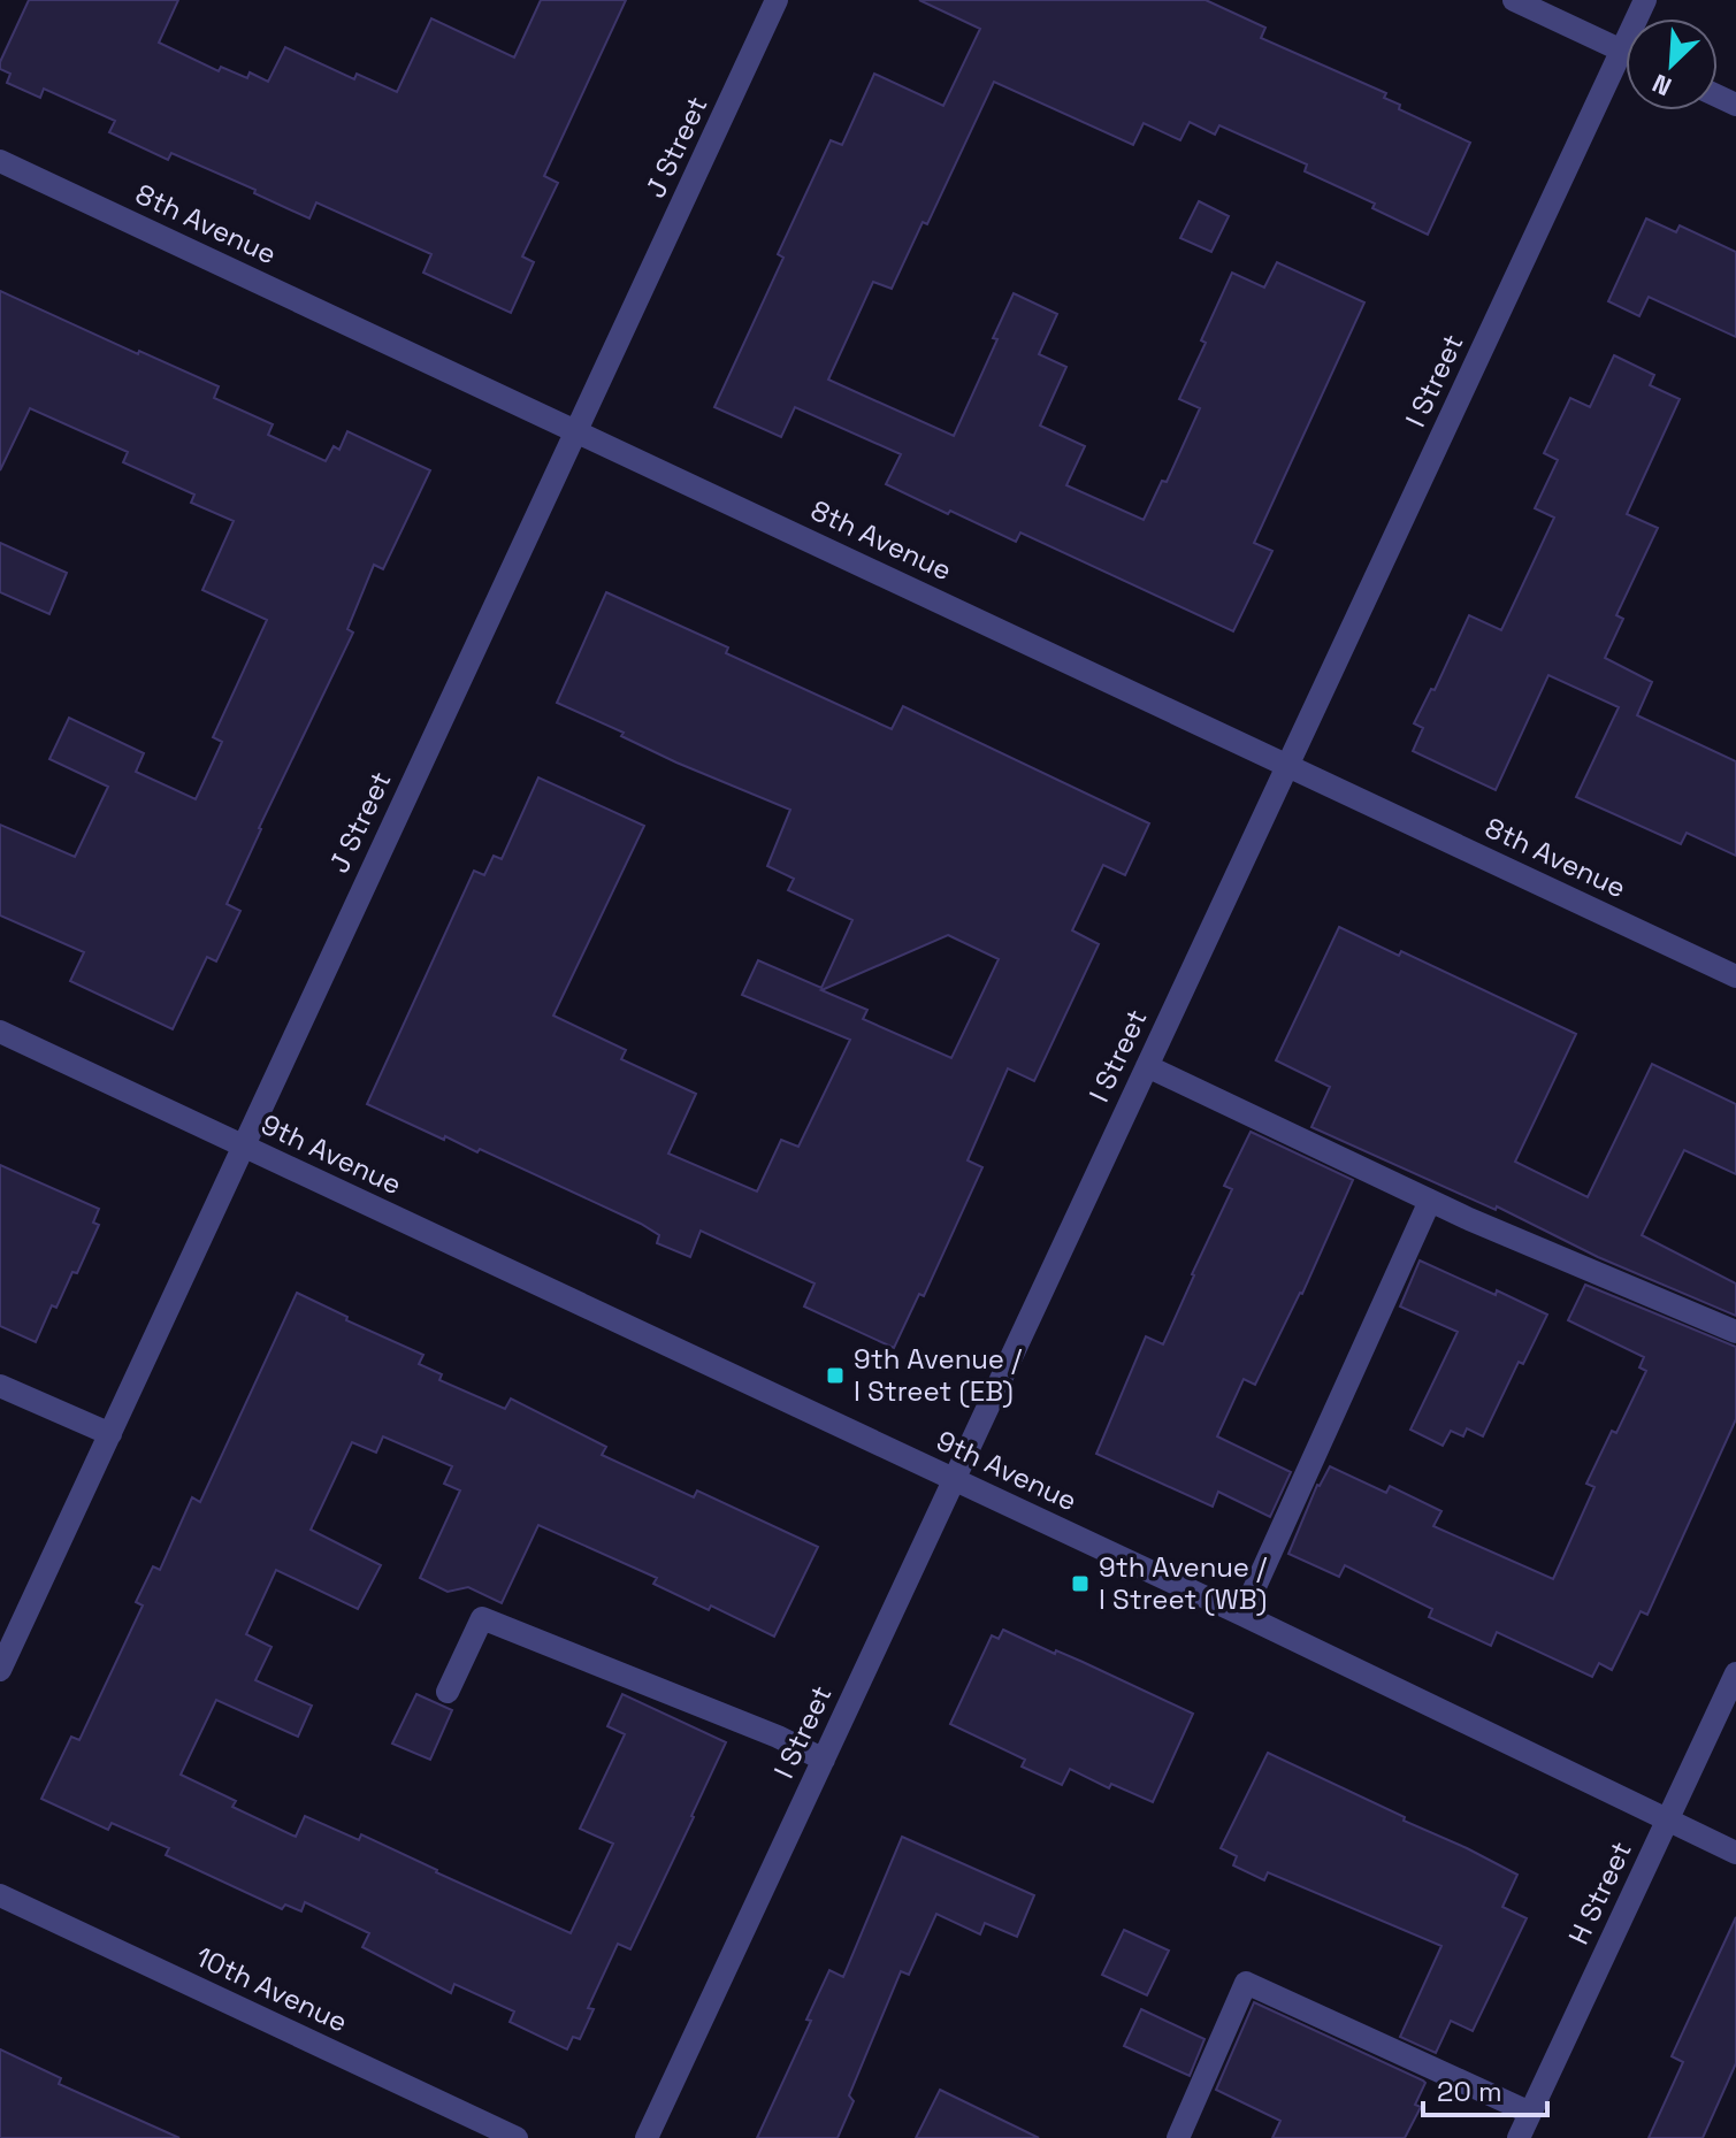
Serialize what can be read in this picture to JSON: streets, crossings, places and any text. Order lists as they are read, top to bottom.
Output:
{
  "streets": {
    "street": [
      "J Street",
      "8th Avenue",
      "I Street",
      "9th Avenue",
      "H Street",
      "10th Avenue"
    ]
  },
  "crossings": [
    ["J Street", "8th Avenue"],
    ["J Street", "9th Avenue"],
    ["8th Avenue", "I Street"],
    ["I Street", "9th Avenue"],
    ["9th Avenue", "H Street"]
  ],
  "places": {
    "transit": ["9th Avenue / I Street (EB)", "9th Avenue / I Street (WB)"]
  },
  "scale_bar": "20 m",
  "north": "bottom left"
}
